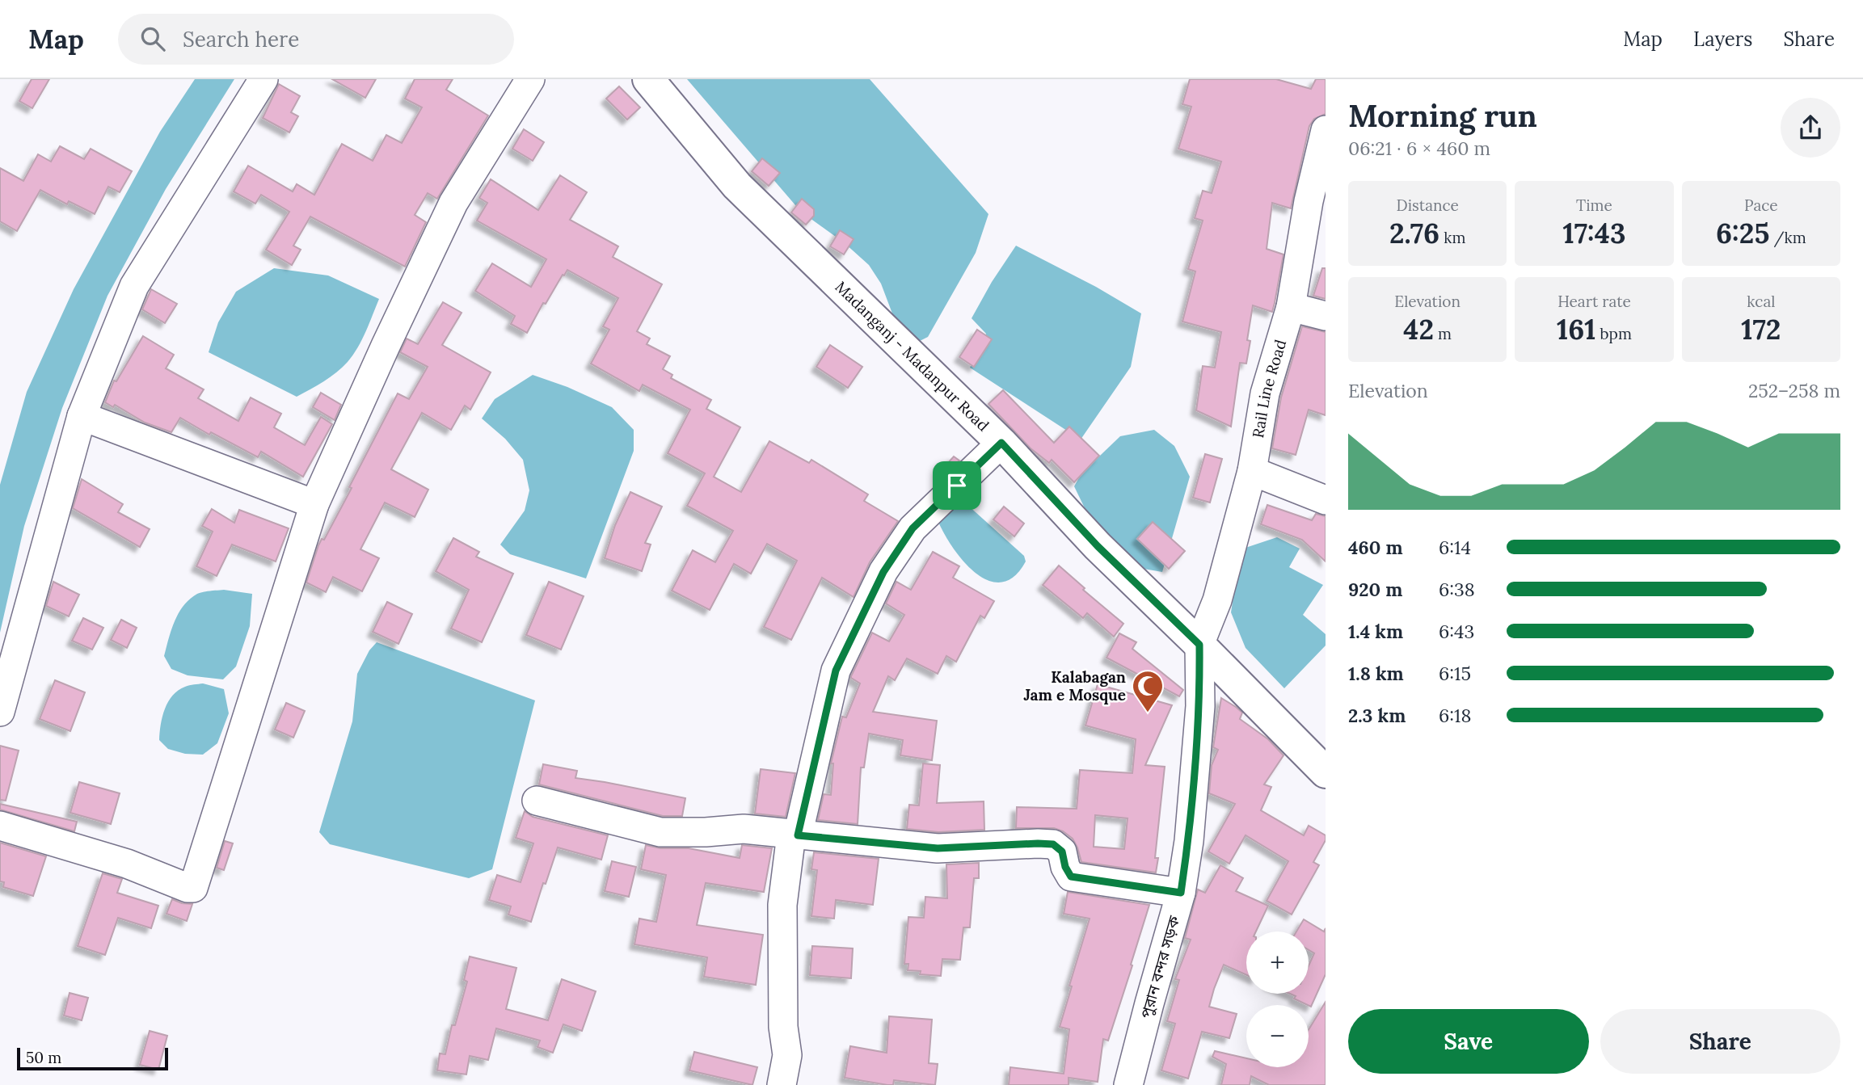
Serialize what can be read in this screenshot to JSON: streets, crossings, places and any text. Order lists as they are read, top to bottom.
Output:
{
  "streets": {
    "main road": ["Madanganj - Madanpur Road"],
    "street": ["Rail Line Road", "পুরান বন্দর সড়ক"]
  },
  "crossings": [
    ["Madanganj - Madanpur Road", "Rail Line Road"],
    ["Madanganj - Madanpur Road", "পুরান বন্দর সড়ক"],
    ["Rail Line Road", "পুরান বন্দর সড়ক"]
  ],
  "places": {
    "mosque": ["Kalabagan Jam e Mosque"]
  },
  "scale_bar": "50 m",
  "page": {
    "header": "Map",
    "search": "Search here",
    "nav": ["Map", "Layers", "Share"],
    "heading": ["Morning run", "06:21 · 6 × 460 m"],
    "stats": [
      ["Distance", "2.76 km"],
      ["Time", "17:43"],
      ["Pace", "6:25 /km"],
      ["Elevation", "42 m"],
      ["Heart rate", "161 bpm"],
      ["kcal", "172"]
    ],
    "chart": ["Elevation", "252–258 m"],
    "list": [
      {
        "name": "460 m",
        "note": "6:14"
      },
      {
        "name": "920 m",
        "note": "6:38"
      },
      {
        "name": "1.4 km",
        "note": "6:43"
      },
      {
        "name": "1.8 km",
        "note": "6:15"
      },
      {
        "name": "2.3 km",
        "note": "6:18"
      }
    ],
    "map_buttons": ["+", "−"],
    "buttons": ["Save", "Share"],
    "scale": "50 m"
  }
}
